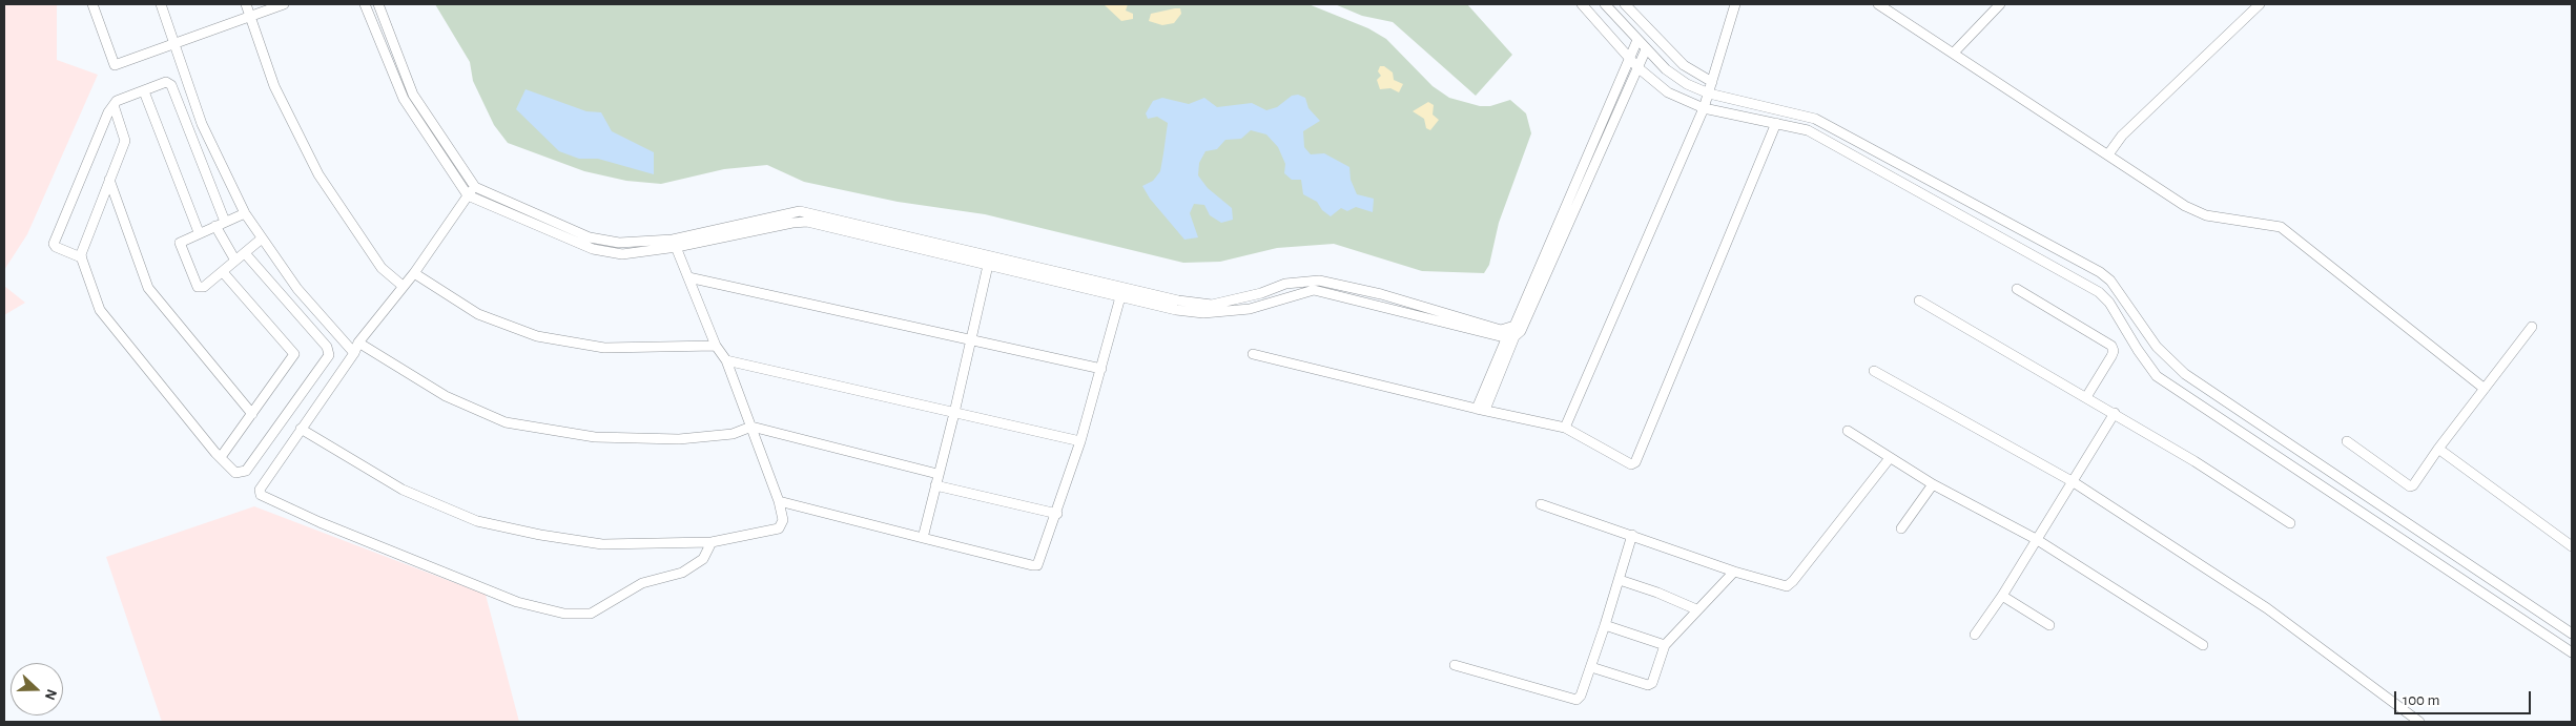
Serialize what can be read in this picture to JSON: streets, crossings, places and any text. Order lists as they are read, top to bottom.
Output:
{
  "scale_bar": "100 m",
  "north": "right"
}
